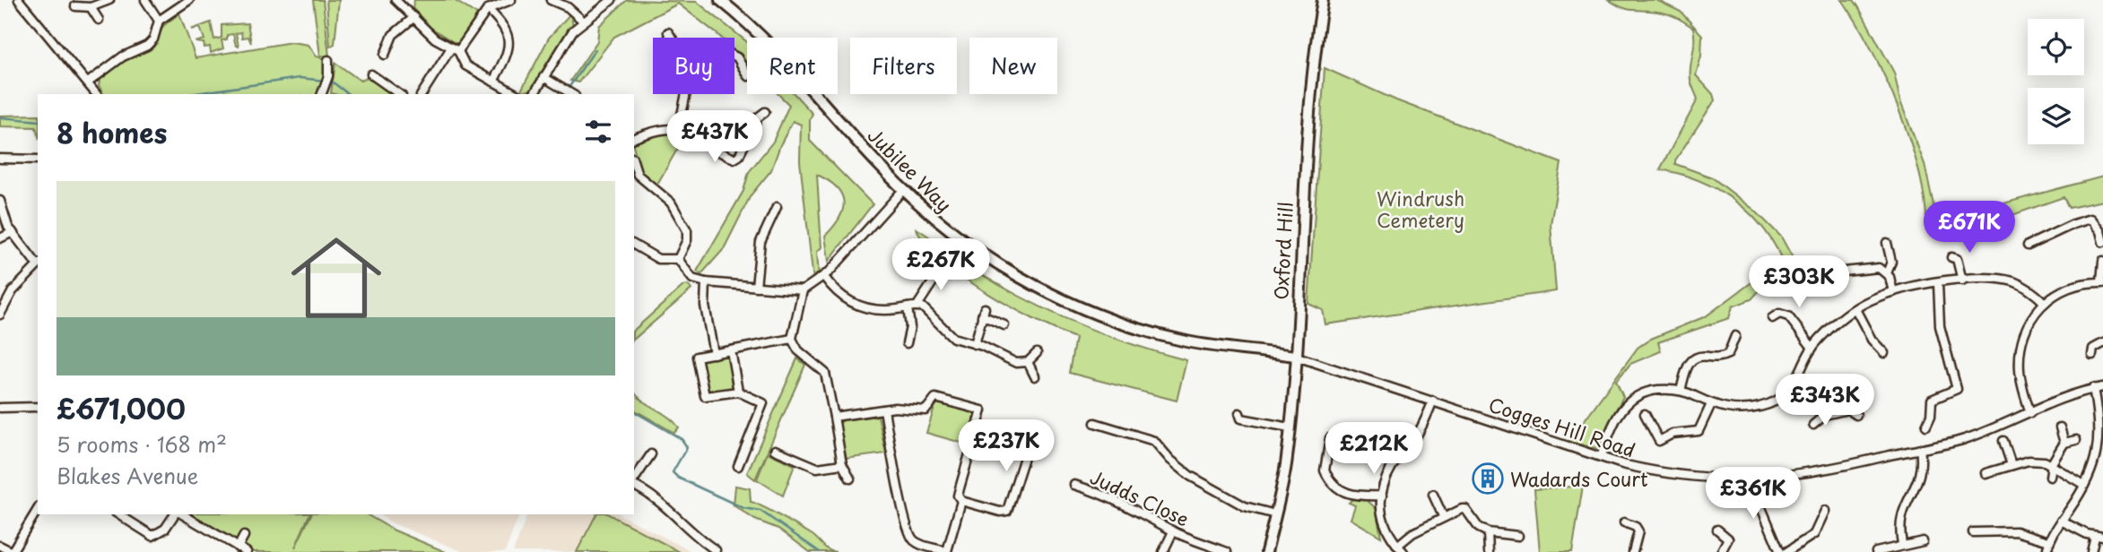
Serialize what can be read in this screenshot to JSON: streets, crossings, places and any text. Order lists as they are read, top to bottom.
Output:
{
  "streets": {
    "street": [
      "Jubilee Way",
      "Oxford Hill",
      "Cogges Hill Road",
      "Judds Close"
    ]
  },
  "crossings": [
    ["Jubilee Way", "Oxford Hill"],
    ["Jubilee Way", "Cogges Hill Road"],
    ["Oxford Hill", "Cogges Hill Road"]
  ],
  "parks": ["Windrush Cemetery"],
  "places": {
    "building": ["Wadards Court"]
  },
  "page": {
    "chip": [
      "Buy",
      "Rent",
      "Filters",
      "New"
    ],
    "heading": "8 homes",
    "price": [
      "£437K",
      "£671K",
      "£267K",
      "£303K",
      "£343K",
      "£237K",
      "£212K",
      "£361K"
    ],
    "list": [
      {
        "name": "£671,000",
        "note": "5 rooms · 168 m² · Blakes Avenue"
      }
    ]
  }
}
